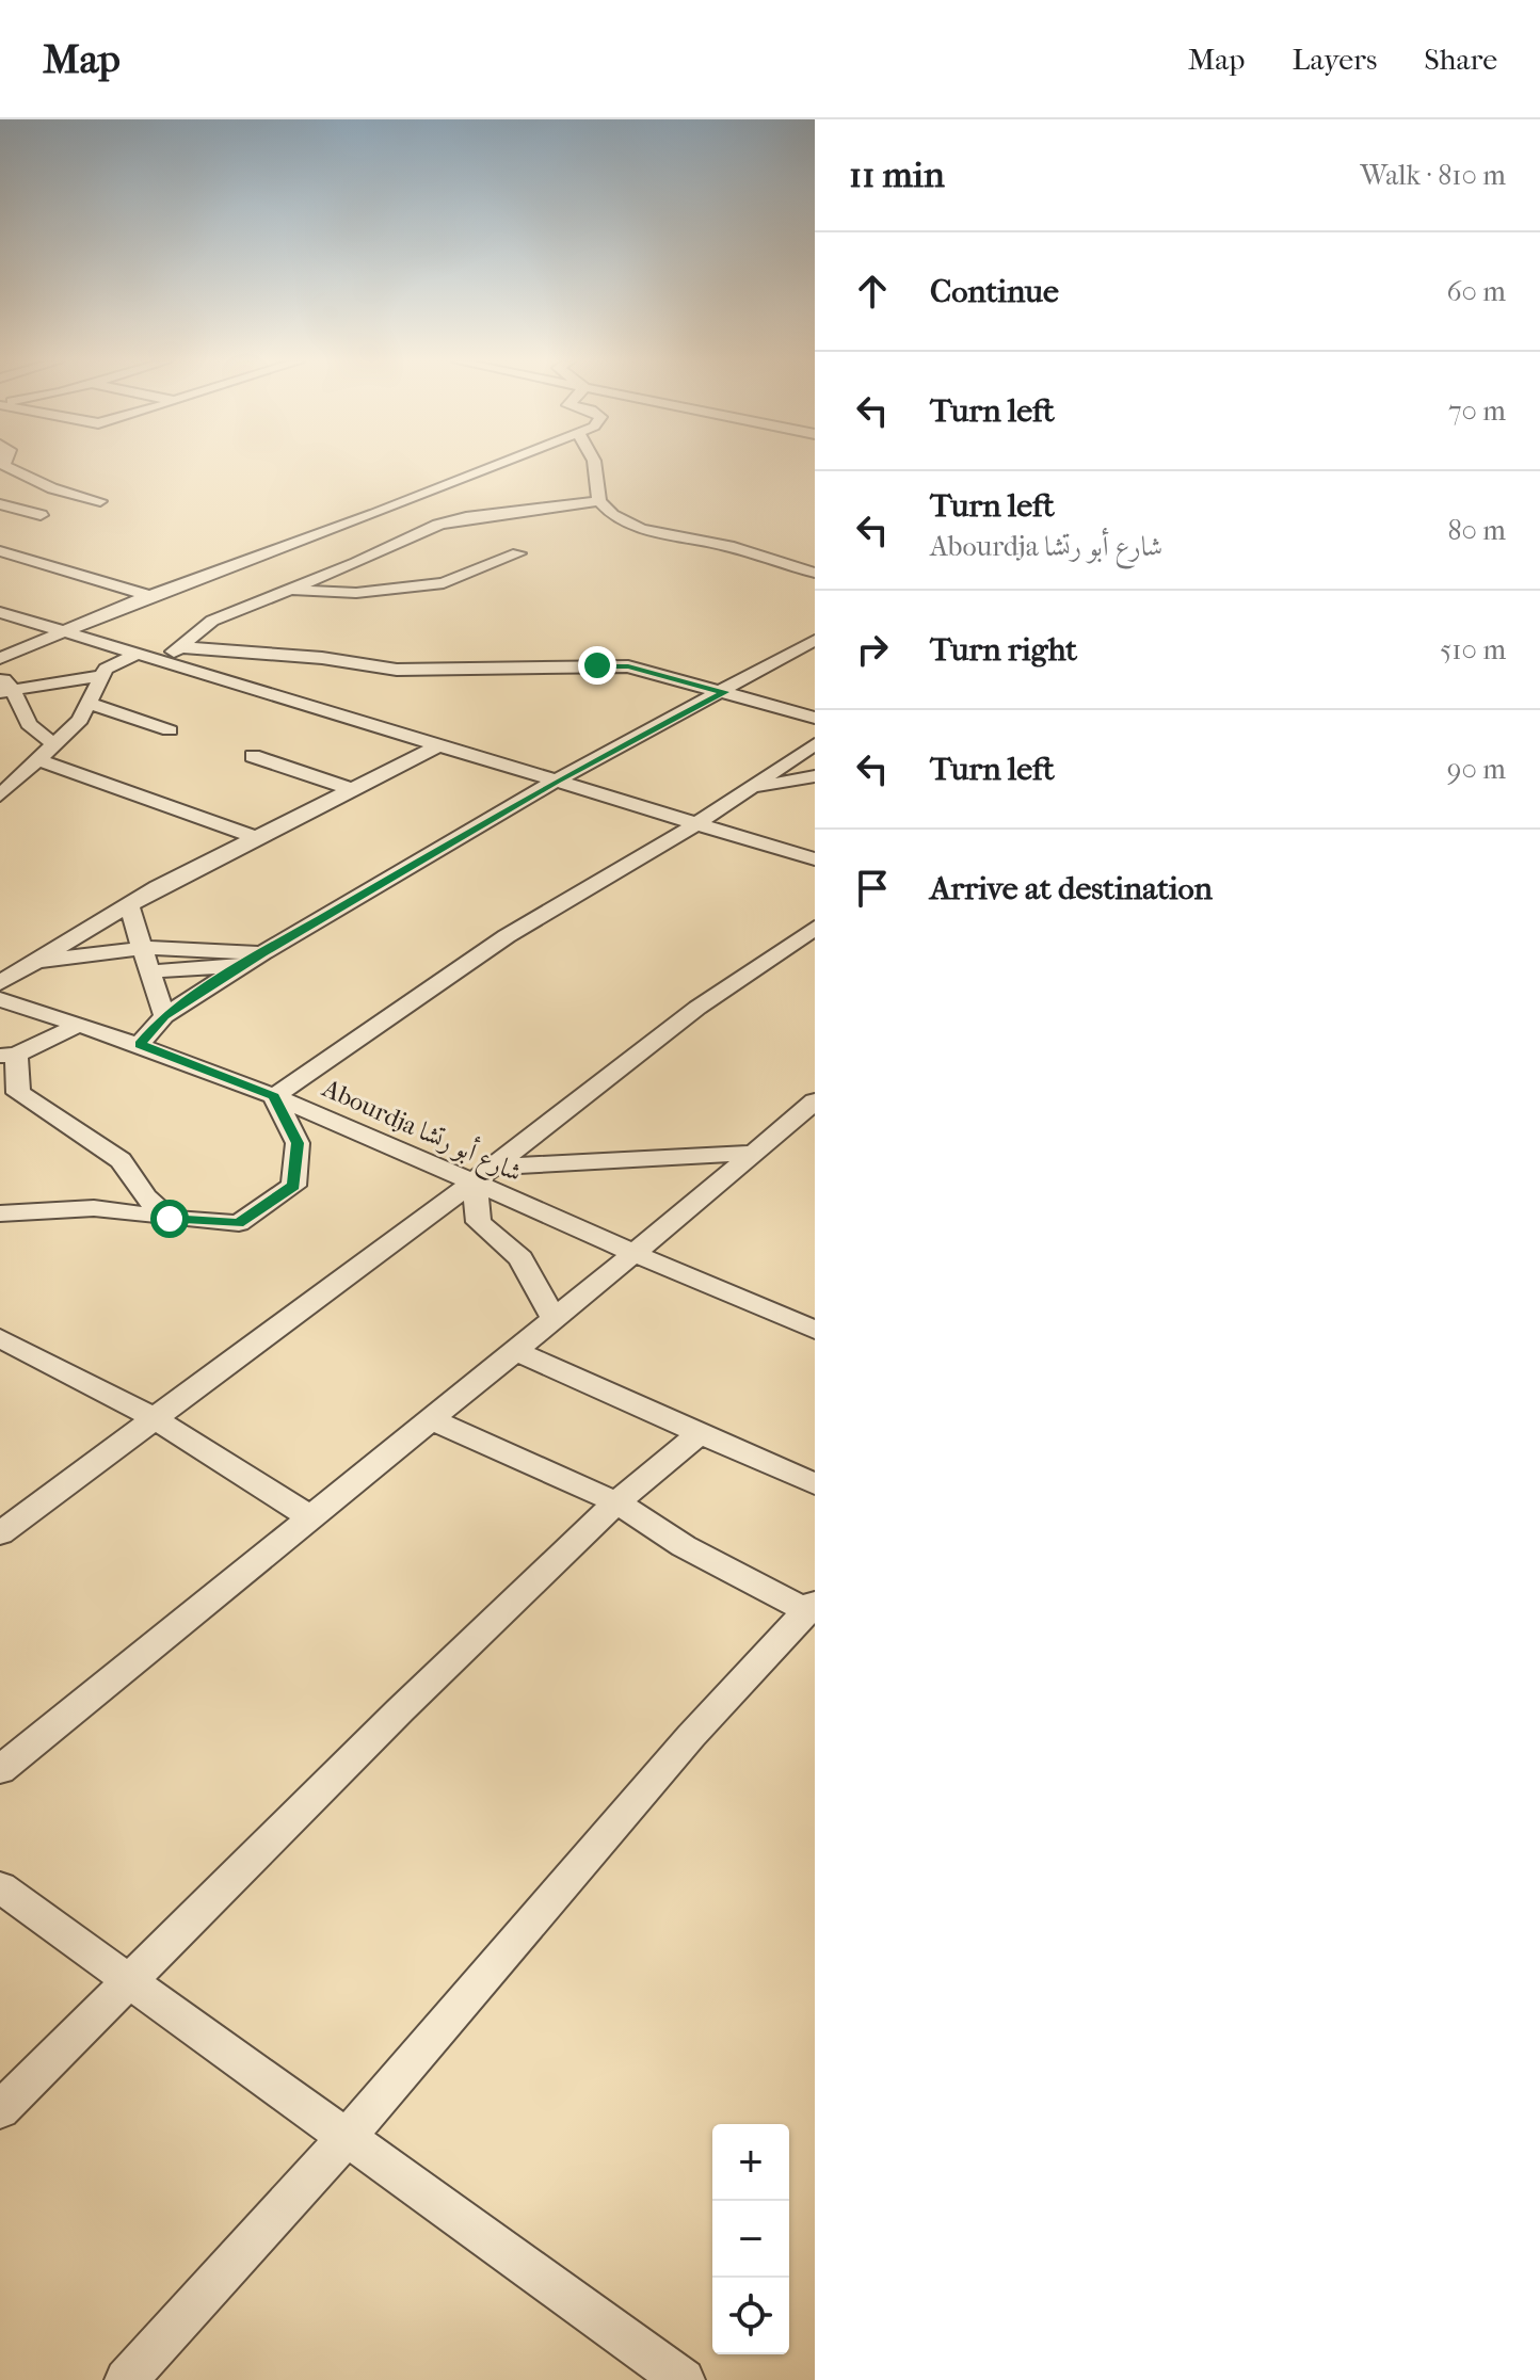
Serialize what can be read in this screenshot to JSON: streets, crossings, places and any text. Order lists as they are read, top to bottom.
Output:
{
  "streets": {
    "street": ["Abourdja شارع أبو رتشا"]
  },
  "page": {
    "header": "Map",
    "nav": ["Map", "Layers", "Share"],
    "heading": ["11 min", "Walk · 810 m"],
    "list": [
      ["Continue", "60 m"],
      ["Turn left", "70 m"],
      ["Turn left", "Abourdja شارع أبو رتشا", "80 m"],
      ["Turn right", "510 m"],
      ["Turn left", "90 m"],
      "Arrive at destination"
    ],
    "map_buttons": ["+", "−"]
  }
}
